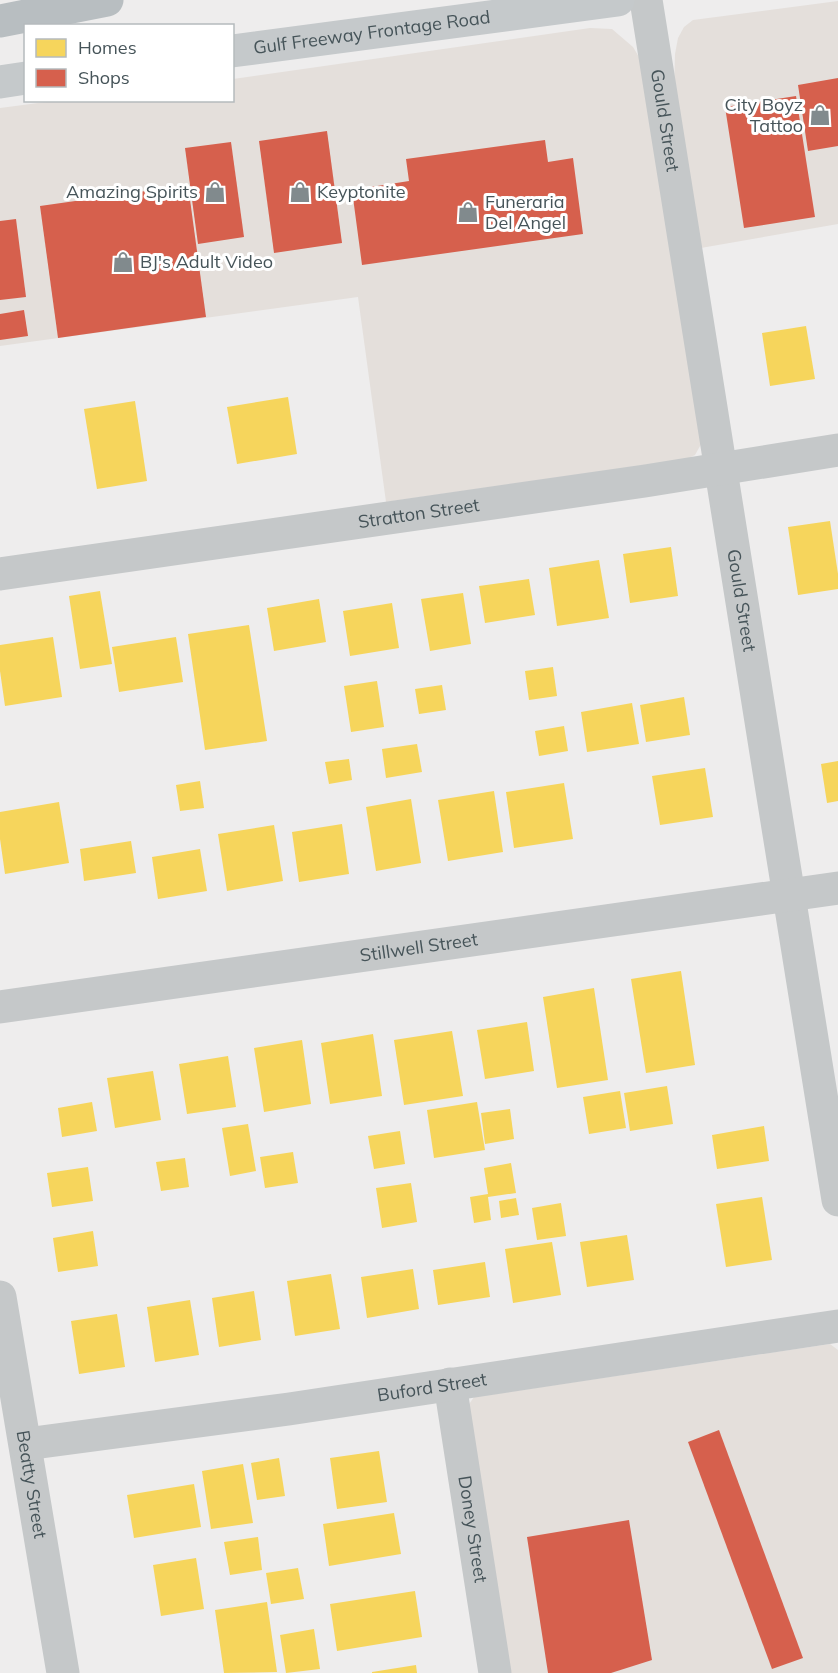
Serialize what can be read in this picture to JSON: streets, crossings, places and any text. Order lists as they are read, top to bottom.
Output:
{
  "streets": {
    "main road": ["Gulf Freeway Frontage Road"],
    "street": [
      "Gould Street",
      "Stratton Street",
      "Stillwell Street",
      "Buford Street",
      "Beatty Street",
      "Doney Street"
    ]
  },
  "crossings": [
    ["Gould Street", "Stratton Street"],
    ["Gould Street", "Stillwell Street"],
    ["Buford Street", "Beatty Street"],
    ["Buford Street", "Doney Street"]
  ],
  "places": {
    "shop": [
      "City Boyz Tattoo",
      "Amazing Spirits",
      "Keyptonite",
      "Funeraria Del Angel",
      "BJ's Adult Video"
    ]
  },
  "legend": ["Homes", "Shops"]
}
